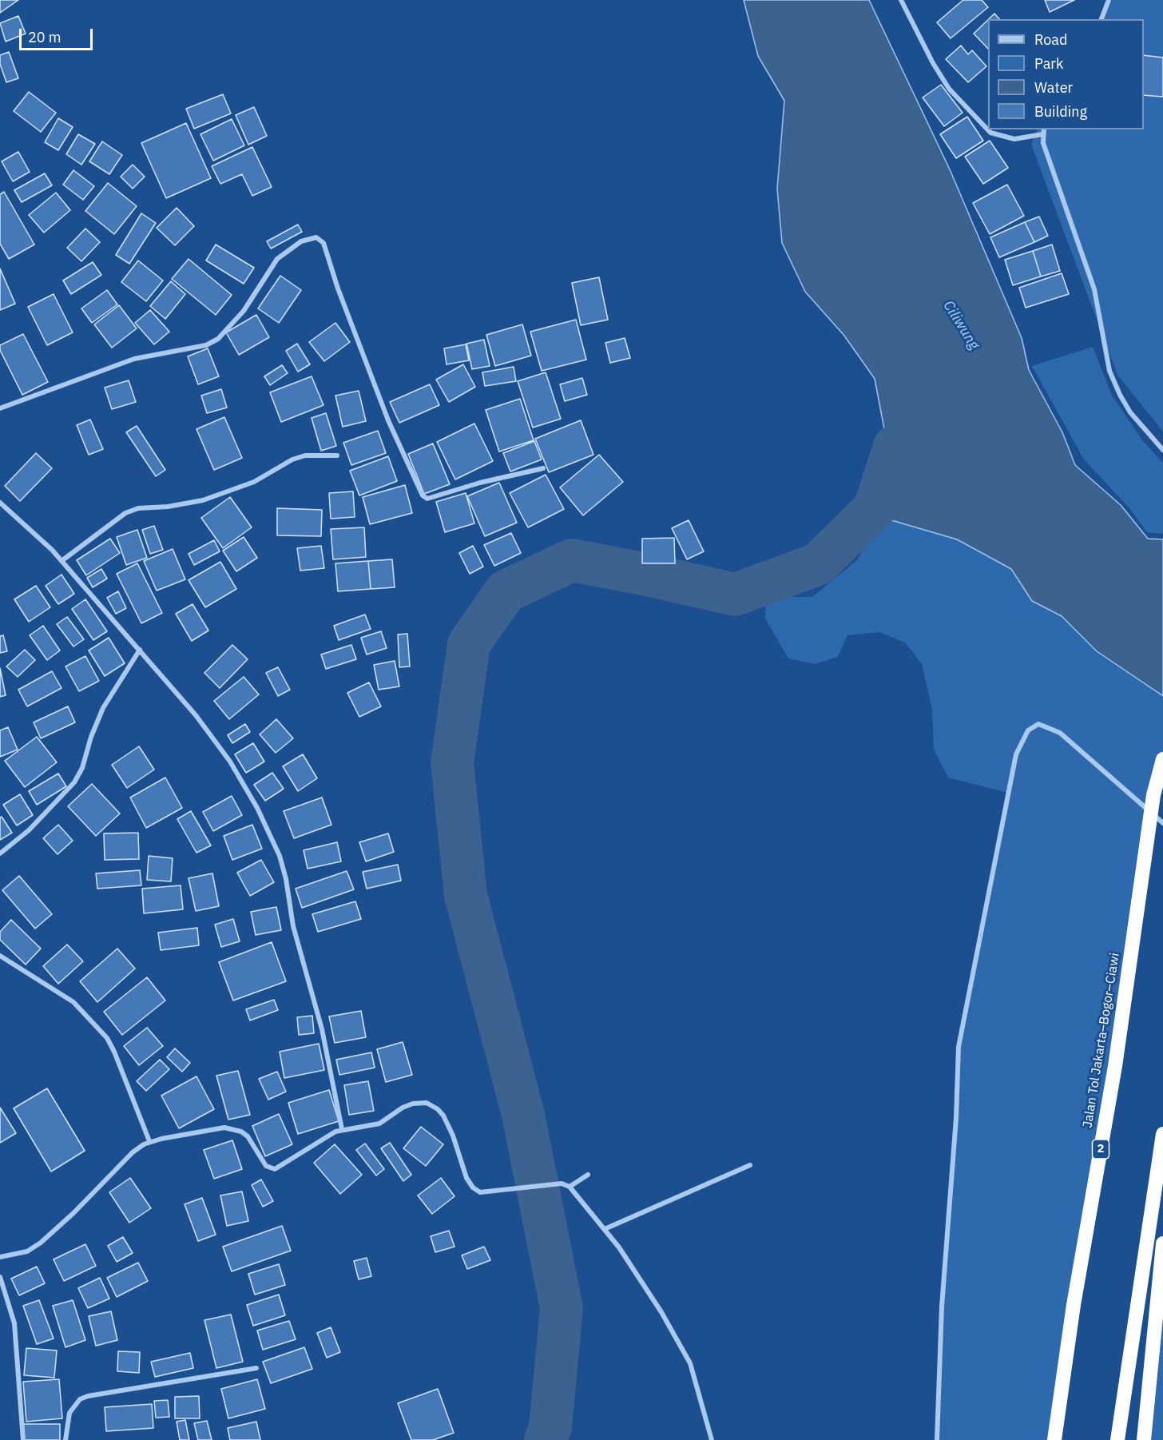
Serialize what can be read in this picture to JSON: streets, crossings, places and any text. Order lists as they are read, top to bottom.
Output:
{
  "streets": {
    "highway": ["Jalan Tol Jakarta–Bogor–Ciawi", "2"]
  },
  "water": ["Ciliwung"],
  "legend": [
    "Road",
    "Park",
    "Water",
    "Building"
  ],
  "scale_bar": "20 m"
}
